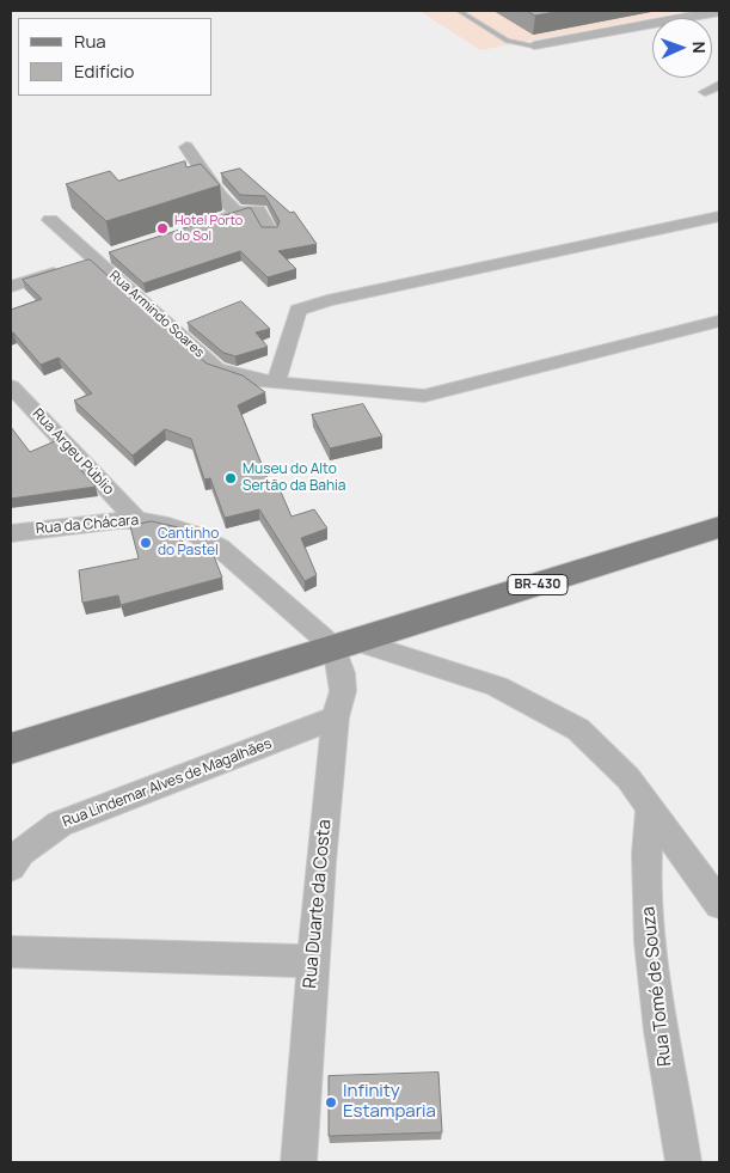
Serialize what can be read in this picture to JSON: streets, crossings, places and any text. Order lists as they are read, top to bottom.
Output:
{
  "streets": {
    "main road": ["BR-430"],
    "street": [
      "Rua Armindo Soares",
      "Rua Argeu Públio",
      "Rua da Chácara",
      "Rua Lindemar Alves de Magalhães",
      "Rua Duarte da Costa",
      "Rua Tomé de Souza"
    ]
  },
  "crossings": [
    ["Rua Argeu Públio", "Rua da Chácara"],
    ["Rua da Chácara", "BR-430"],
    ["Rua da Chácara", "Rua Duarte da Costa"],
    ["BR-430", "Rua Duarte da Costa"],
    ["Rua Lindemar Alves de Magalhães", "Rua Duarte da Costa"]
  ],
  "places": [
    "Hotel Porto do Sol",
    "Museu do Alto Sertão da Bahia",
    "Cantinho do Pastel",
    "Infinity Estamparia"
  ],
  "legend": ["Rua", "Edifício"],
  "north": "right"
}
